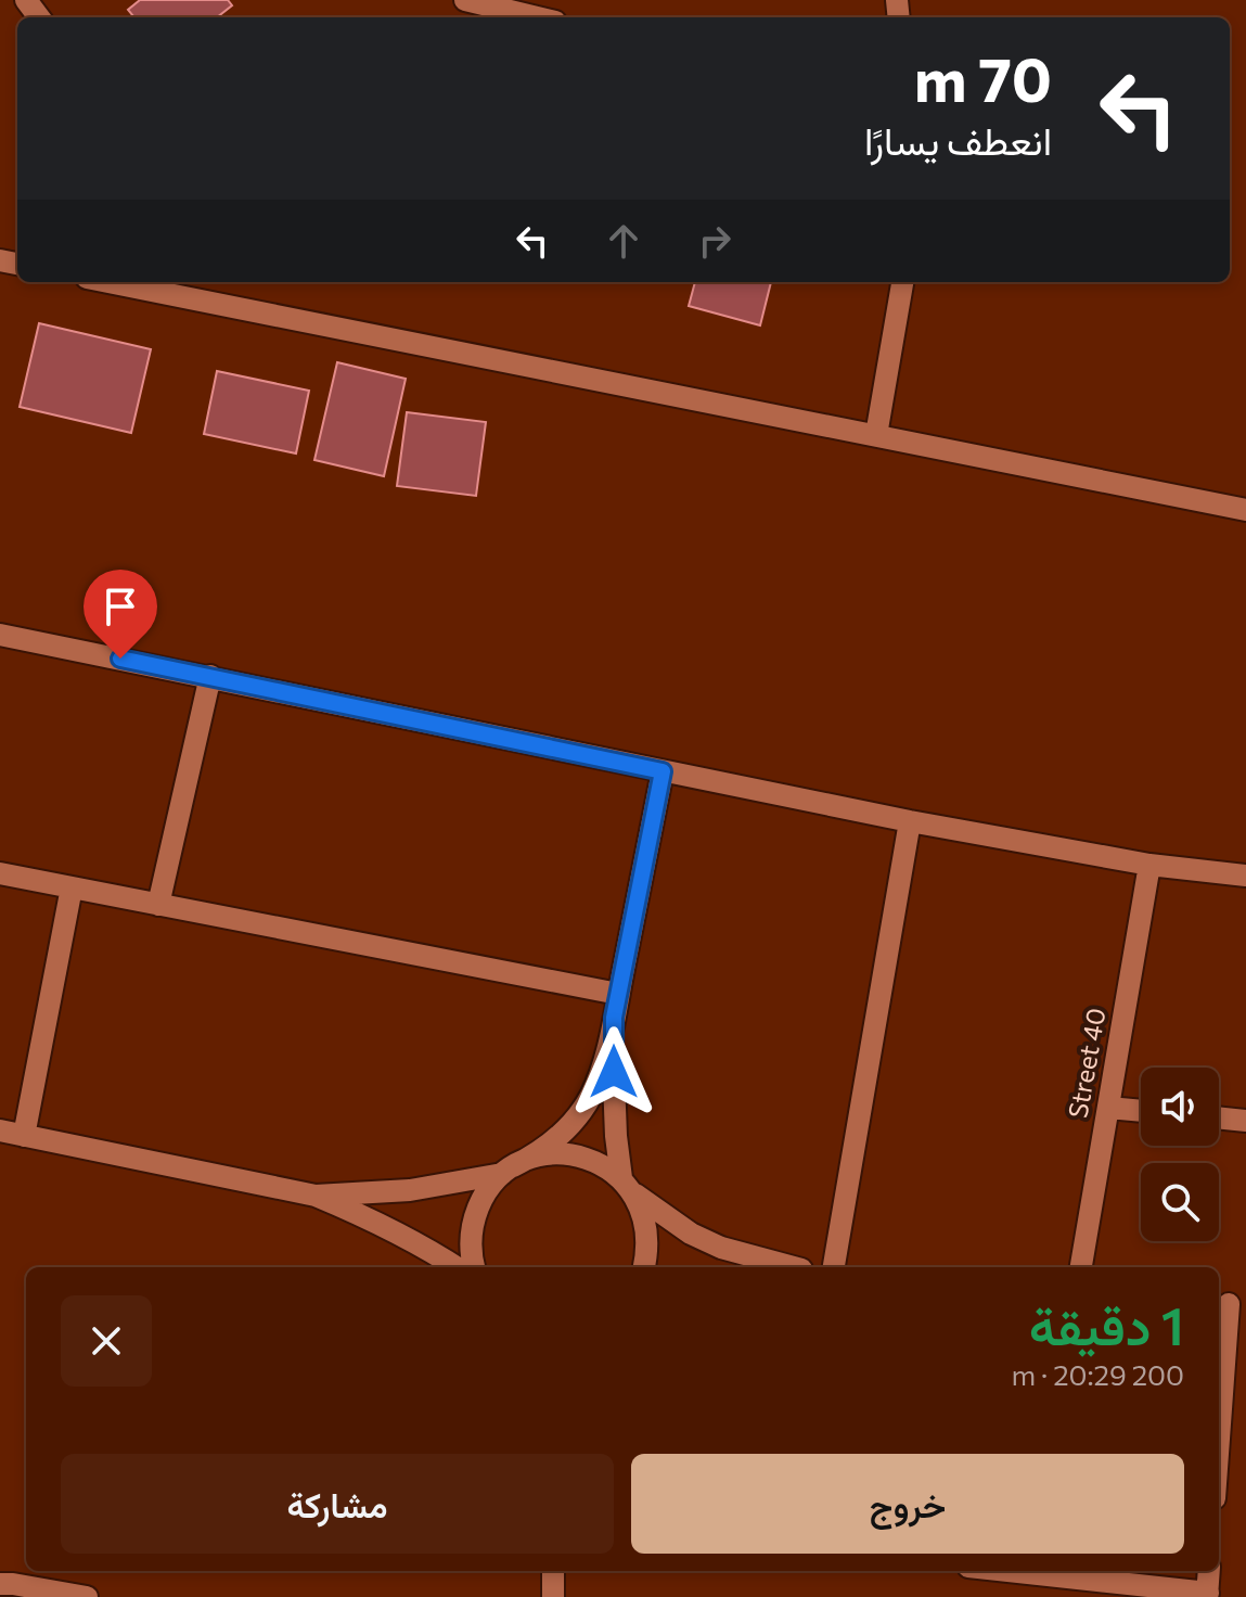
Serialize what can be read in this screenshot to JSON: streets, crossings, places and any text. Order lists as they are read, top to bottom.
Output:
{
  "streets": {
    "street": ["Street 40"]
  },
  "page": {
    "turn": ["70 m", "انعطف يسارًا"],
    "heading": ["1 دقيقة", "200 m · 20:29"],
    "buttons": ["خروج", "مشاركة"]
  }
}
